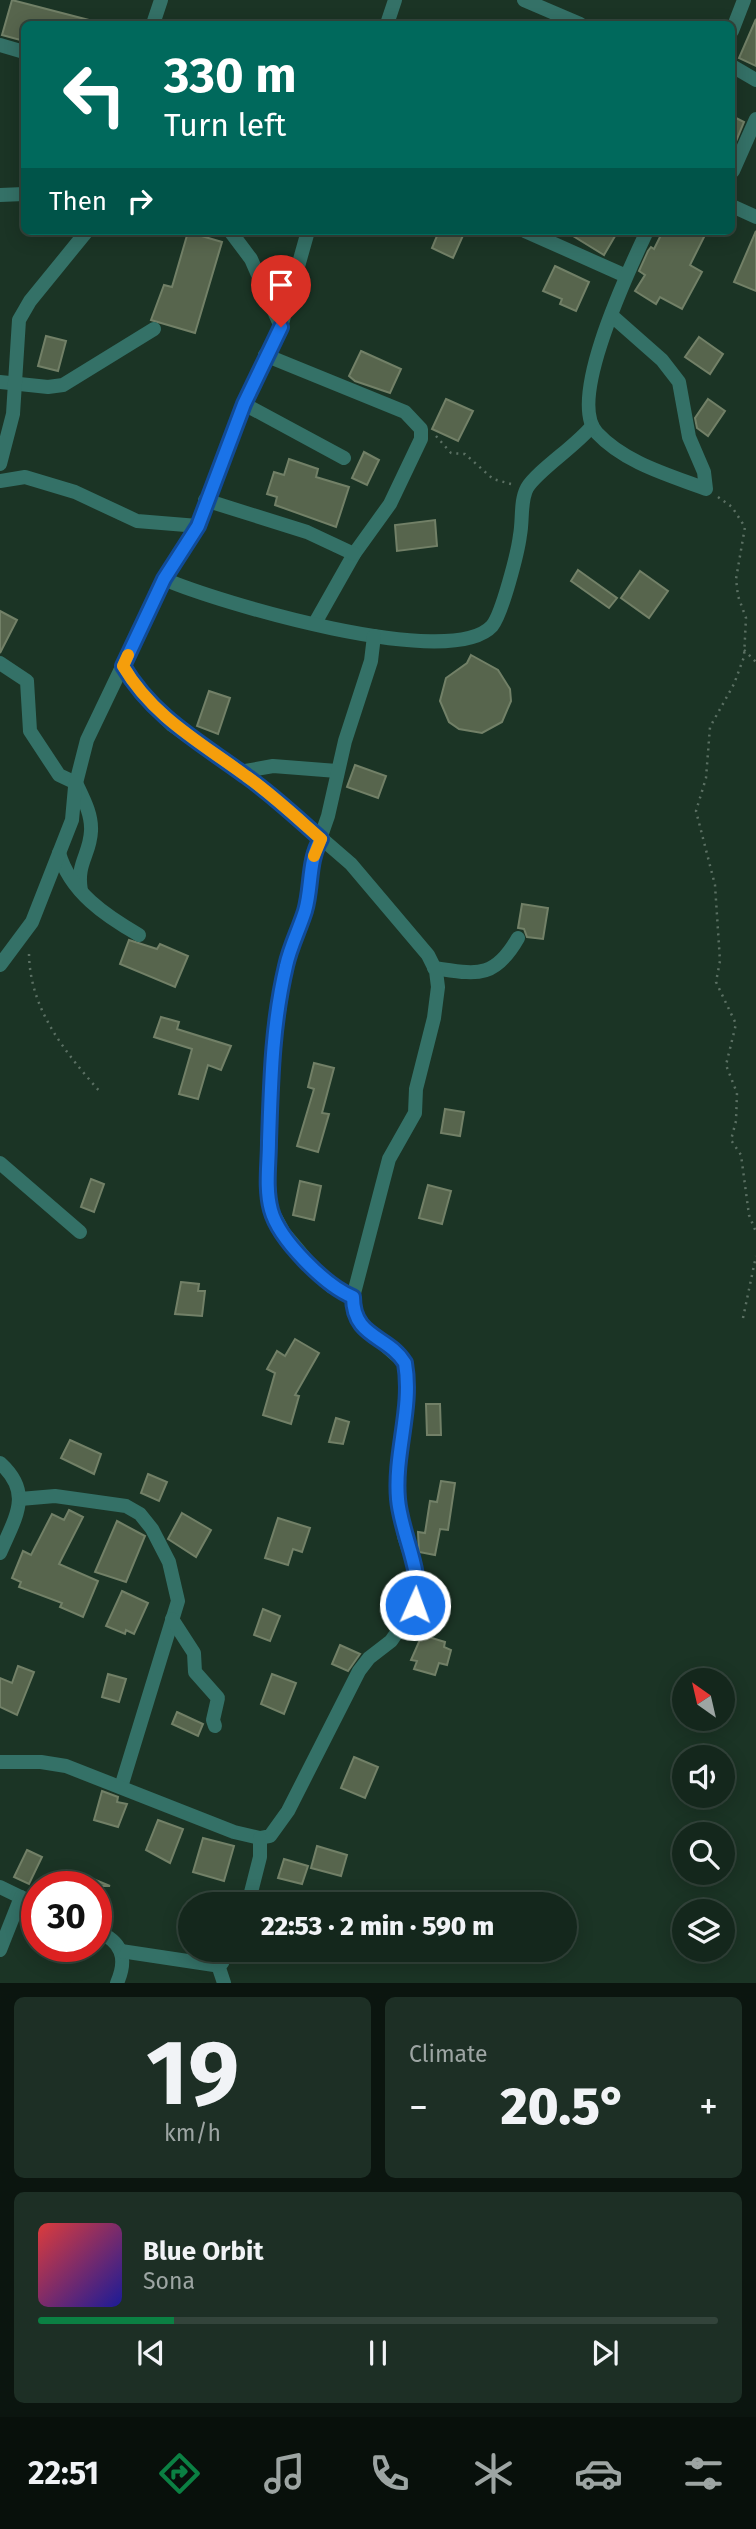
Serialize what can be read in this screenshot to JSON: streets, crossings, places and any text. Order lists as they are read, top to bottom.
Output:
{
  "north": "top left",
  "page": {
    "turn": ["330 m", "Turn left"],
    "then": "Then",
    "limit": "30",
    "trip": "22:53 · 2 min · 590 m",
    "tile": [
      ["19", "km/h"],
      "Climate"
    ],
    "heat": ["−", "20.5°", "+"],
    "song": ["Blue Orbit", "Sona"],
    "tabs": "22:51"
  }
}
